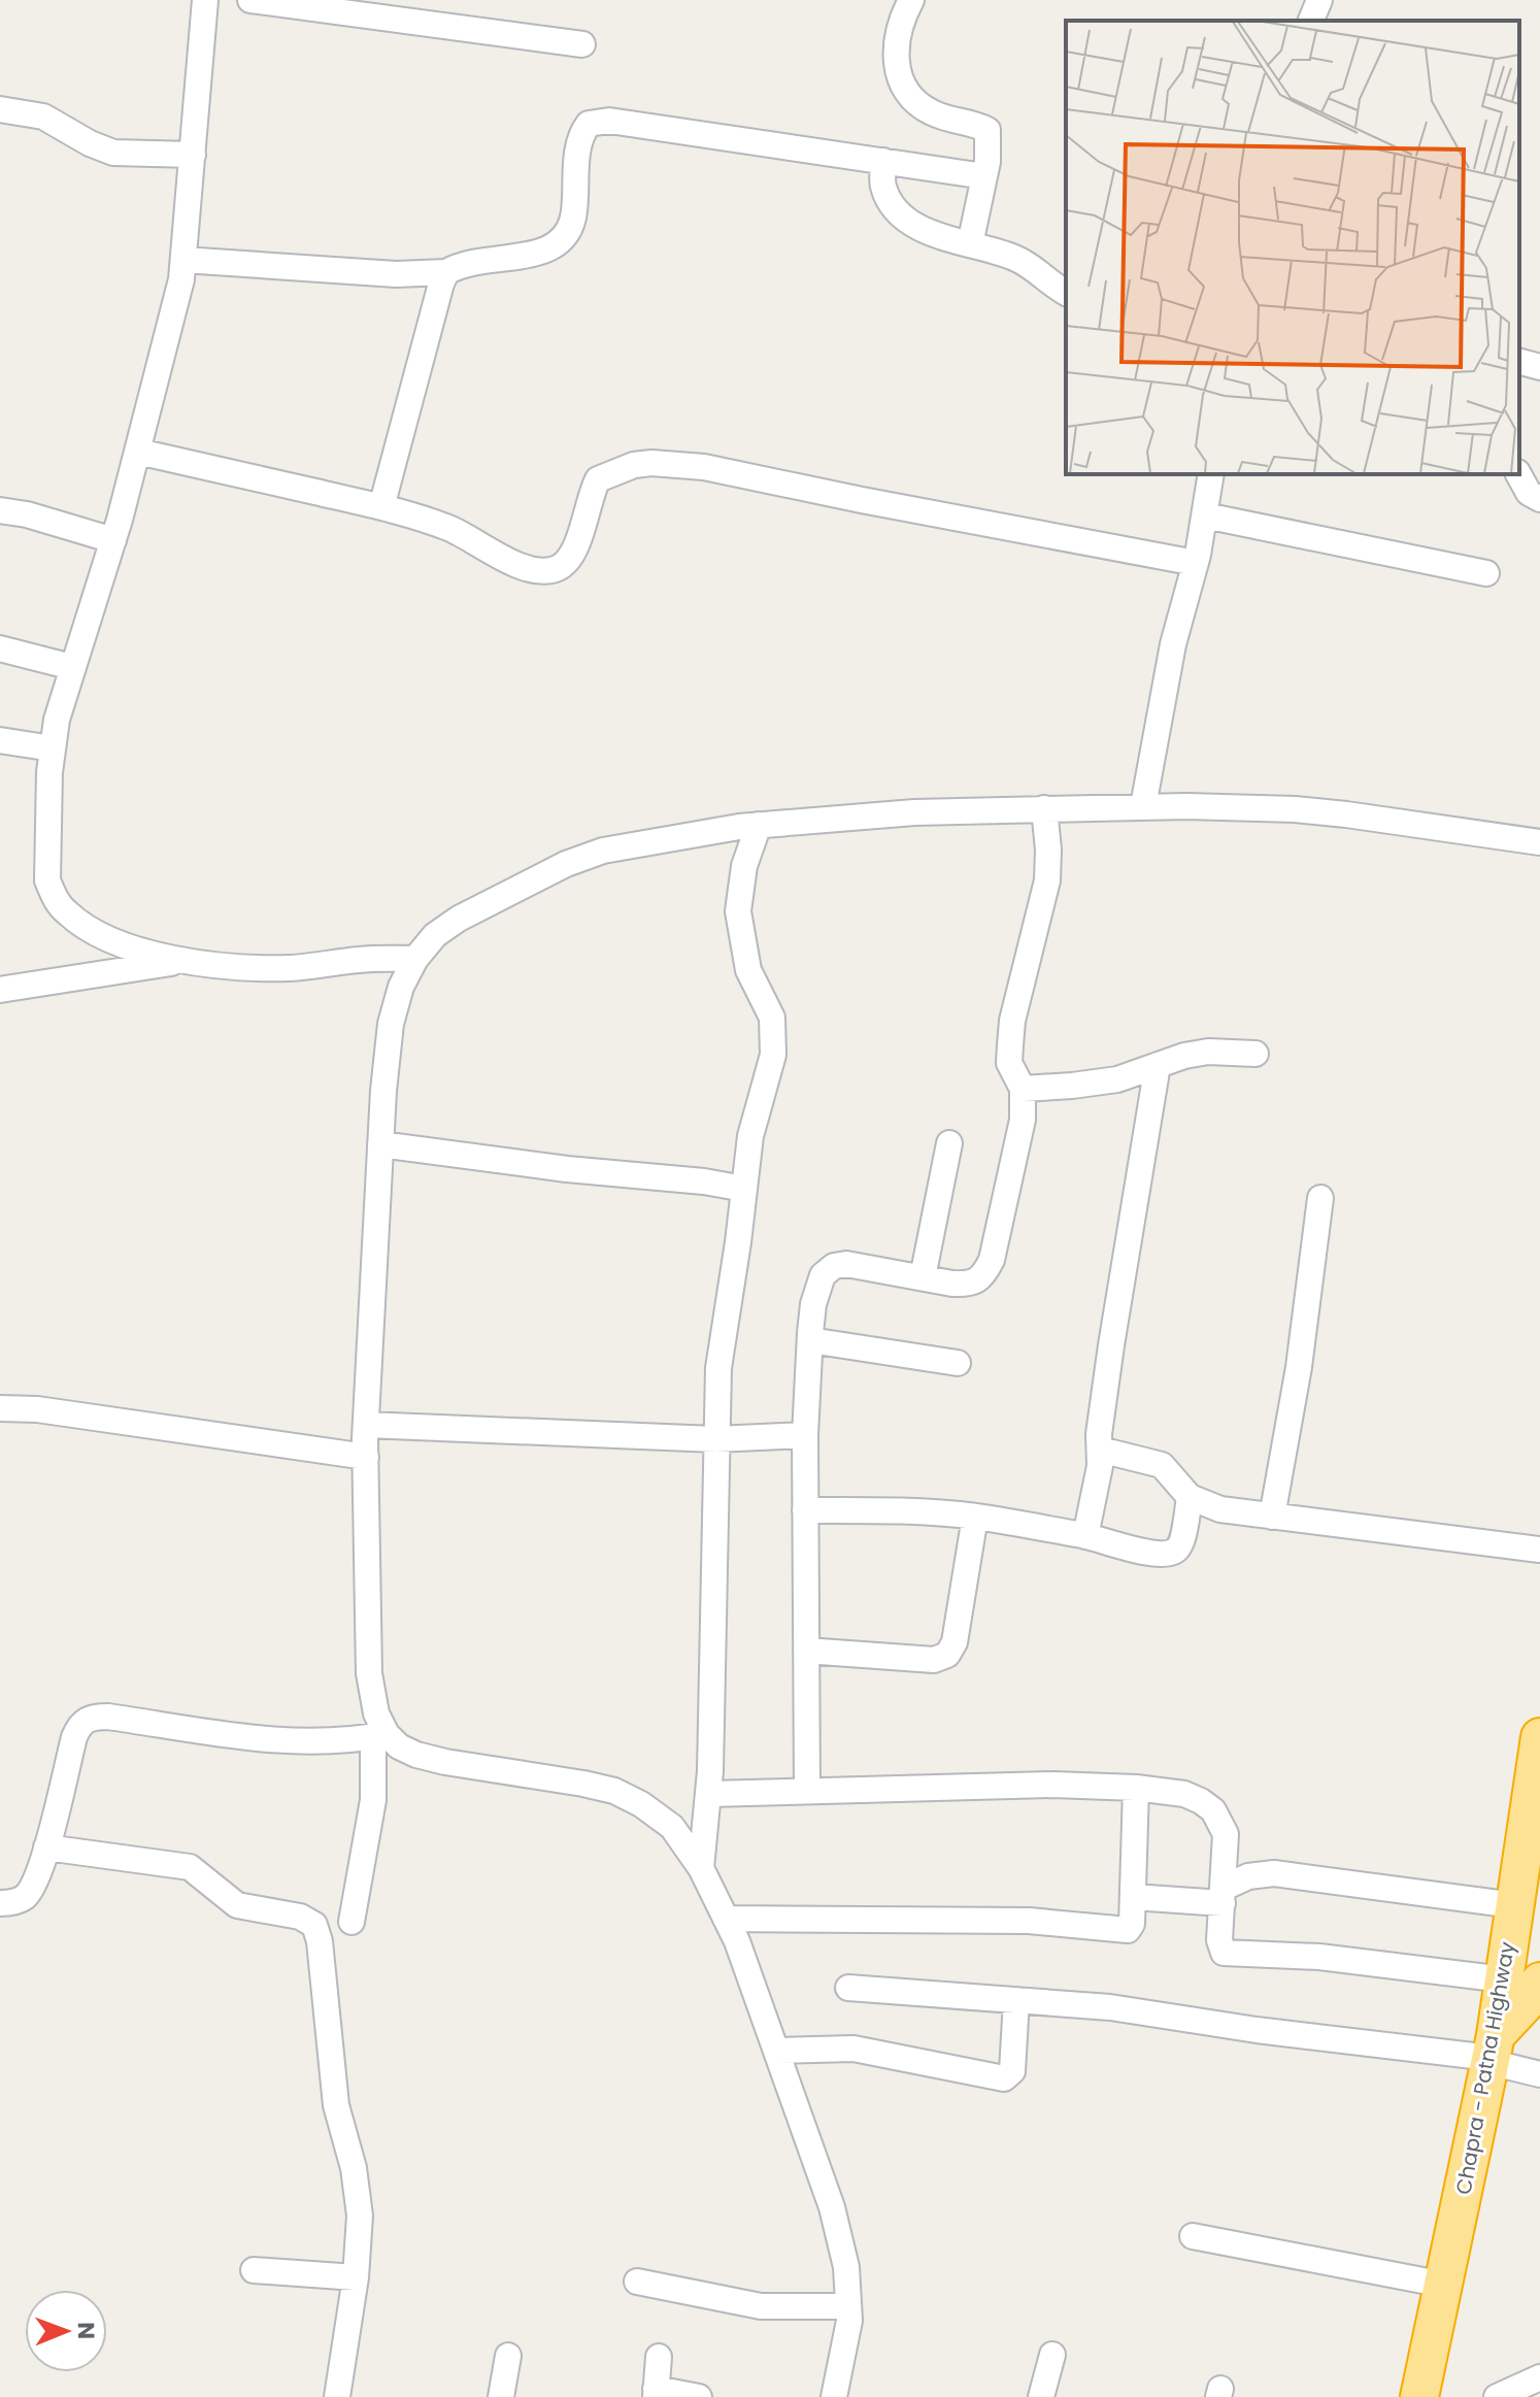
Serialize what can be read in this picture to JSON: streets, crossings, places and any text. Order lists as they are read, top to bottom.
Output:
{
  "streets": {
    "highway": ["Chapra - Patna Highway"]
  },
  "north": "right"
}
